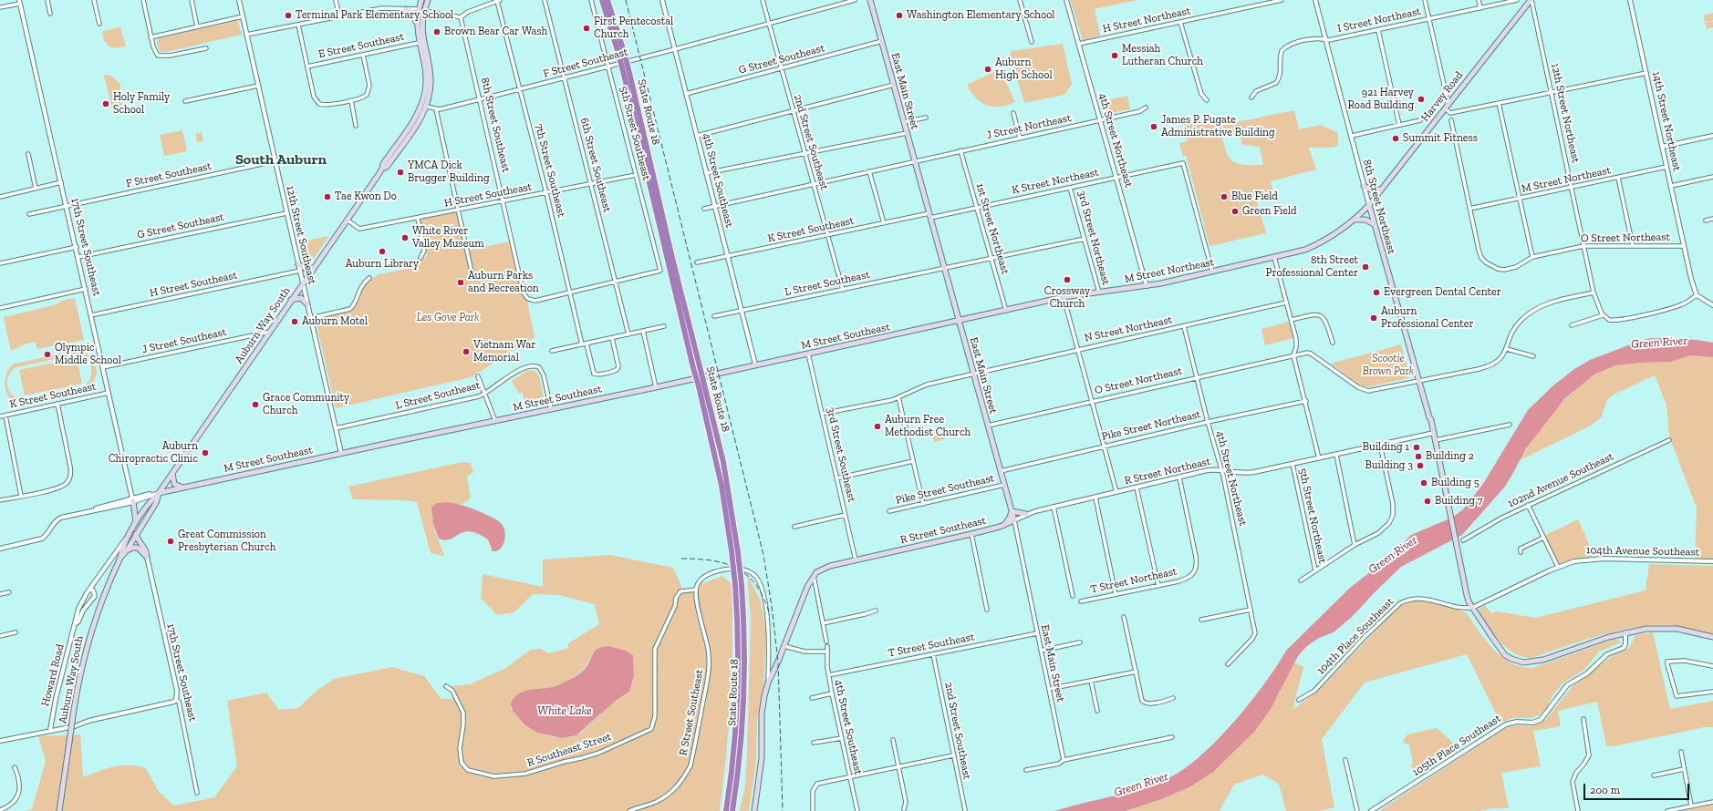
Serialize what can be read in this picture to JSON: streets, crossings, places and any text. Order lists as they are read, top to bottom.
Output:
{
  "streets": {
    "highway": ["State Route 18"],
    "main road": [
      "East Main Street",
      "Harvey Road",
      "M Street Northeast",
      "8th Street Northeast",
      "Auburn Way South",
      "M Street Southeast",
      "R Street Southeast"
    ],
    "street": [
      "H Street Northeast",
      "I Street Northeast",
      "E Street Southeast",
      "G Street Southeast",
      "F Street Southeast",
      "12th Street Northeast",
      "14th Street Northeast",
      "8th Street Southeast",
      "J Street Northeast",
      "5th Street Southeast",
      "4th Street Northeast",
      "2nd Street Southeast",
      "6th Street Southeast",
      "7th Street Southeast",
      "4th Street Southeast",
      "K Street Northeast",
      "H Street Southeast",
      "1st Street Northeast",
      "K Street Southeast",
      "12th Street Southeast",
      "3rd Street Northeast",
      "O Street Northeast",
      "17th Street Southeast",
      "L Street Southeast",
      "N Street Northeast",
      "J Street Southeast",
      "Pike Street Northeast",
      "3rd Street Southeast",
      "R Street Northeast",
      "102nd Avenue Southeast",
      "Pike Street Southeast",
      "5th Street Northeast",
      "104th Avenue Southeast",
      "T Street Northeast",
      "104th Place Southeast",
      "T Street Southeast",
      "Howard Road",
      "105th Place Southeast",
      "R Southeast Street"
    ]
  },
  "crossings": [
    ["H Street Northeast", "4th Street Northeast"],
    ["I Street Northeast", "8th Street Northeast"],
    ["E Street Southeast", "Auburn Way South"],
    ["G Street Southeast", "East Main Street"],
    ["G Street Southeast", "2nd Street Southeast"],
    ["G Street Southeast", "4th Street Southeast"],
    ["G Street Southeast", "12th Street Southeast"],
    ["G Street Southeast", "17th Street Southeast"],
    ["F Street Southeast", "8th Street Southeast"],
    ["F Street Southeast", "5th Street Southeast"],
    ["F Street Southeast", "2nd Street Southeast"],
    ["F Street Southeast", "6th Street Southeast"],
    ["F Street Southeast", "7th Street Southeast"],
    ["F Street Southeast", "4th Street Southeast"],
    ["F Street Southeast", "12th Street Southeast"],
    ["F Street Southeast", "17th Street Southeast"],
    ["East Main Street", "J Street Northeast"],
    ["East Main Street", "M Street Northeast"],
    ["East Main Street", "K Street Northeast"],
    ["East Main Street", "K Street Southeast"],
    ["East Main Street", "O Street Northeast"],
    ["East Main Street", "L Street Southeast"],
    ["East Main Street", "N Street Northeast"],
    ["East Main Street", "M Street Southeast"],
    ["East Main Street", "Pike Street Northeast"],
    ["East Main Street", "R Street Northeast"],
    ["East Main Street", "Pike Street Southeast"],
    ["East Main Street", "R Street Southeast"],
    ["East Main Street", "T Street Southeast"],
    ["Harvey Road", "12th Street Northeast"],
    ["Harvey Road", "M Street Northeast"],
    ["Harvey Road", "8th Street Northeast"],
    ["12th Street Northeast", "M Street Northeast"],
    ["12th Street Northeast", "O Street Northeast"],
    ["14th Street Northeast", "M Street Northeast"],
    ["14th Street Northeast", "O Street Northeast"],
    ["8th Street Southeast", "7th Street Southeast"],
    ["8th Street Southeast", "H Street Southeast"],
    ["J Street Northeast", "4th Street Northeast"],
    ["J Street Northeast", "1st Street Northeast"],
    ["5th Street Southeast", "6th Street Southeast"],
    ["5th Street Southeast", "H Street Southeast"],
    ["4th Street Northeast", "M Street Northeast"],
    ["4th Street Northeast", "K Street Northeast"],
    ["4th Street Northeast", "O Street Northeast"],
    ["4th Street Northeast", "N Street Northeast"],
    ["4th Street Northeast", "Pike Street Northeast"],
    ["4th Street Northeast", "R Street Northeast"],
    ["2nd Street Southeast", "K Street Southeast"],
    ["2nd Street Southeast", "L Street Southeast"],
    ["2nd Street Southeast", "T Street Southeast"],
    ["6th Street Southeast", "H Street Southeast"],
    ["7th Street Southeast", "H Street Southeast"],
    ["M Street Northeast", "K Street Northeast"],
    ["M Street Northeast", "8th Street Northeast"],
    ["M Street Northeast", "1st Street Northeast"],
    ["M Street Northeast", "3rd Street Northeast"],
    ["M Street Northeast", "O Street Northeast"],
    ["M Street Northeast", "M Street Southeast"],
    ["4th Street Southeast", "K Street Southeast"],
    ["4th Street Southeast", "L Street Southeast"],
    ["4th Street Southeast", "M Street Southeast"],
    ["4th Street Southeast", "T Street Southeast"],
    ["K Street Northeast", "1st Street Northeast"],
    ["K Street Northeast", "K Street Southeast"],
    ["K Street Northeast", "3rd Street Northeast"],
    ["H Street Southeast", "12th Street Southeast"],
    ["H Street Southeast", "17th Street Southeast"],
    ["H Street Southeast", "Auburn Way South"],
    ["8th Street Northeast", "O Street Northeast"],
    ["8th Street Northeast", "R Street Northeast"],
    ["8th Street Northeast", "104th Avenue Southeast"],
    ["8th Street Northeast", "104th Place Southeast"],
    ["8th Street Northeast", "105th Place Southeast"],
    ["1st Street Northeast", "L Street Southeast"],
    ["K Street Southeast", "17th Street Southeast"],
    ["12th Street Southeast", "L Street Southeast"],
    ["12th Street Southeast", "Auburn Way South"],
    ["12th Street Southeast", "M Street Southeast"],
    ["3rd Street Northeast", "L Street Southeast"],
    ["17th Street Southeast", "M Street Southeast"],
    ["17th Street Southeast", "J Street Southeast"],
    ["L Street Southeast", "M Street Southeast"],
    ["Auburn Way South", "M Street Southeast"],
    ["Auburn Way South", "J Street Southeast"],
    ["Auburn Way South", "Howard Road"],
    ["N Street Northeast", "3rd Street Southeast"],
    ["M Street Southeast", "3rd Street Southeast"],
    ["3rd Street Southeast", "R Street Southeast"],
    ["R Street Northeast", "5th Street Northeast"],
    ["R Street Northeast", "R Street Southeast"],
    ["R Street Northeast", "T Street Northeast"],
    ["R Street Southeast", "R Southeast Street"],
    ["104th Avenue Southeast", "104th Place Southeast"]
  ],
  "districts": ["South Auburn"],
  "water": ["Green River", "White Lake"],
  "parks": ["Les Gove Park", "Scootie Brown Park"],
  "places": [
    "Terminal Park Elementary School",
    "Washington Elementary School",
    "First Pentecostal Church",
    "Brown Bear Car Wash",
    "Messiah Lutheran Church",
    "Auburn High School",
    "921 Harvey Road Building",
    "Holy Family School",
    "James P. Fugate Administrative Building",
    "Summit Fitness",
    "YMCA Dick Brugger Building",
    "Tae Kwon Do",
    "Blue Field",
    "Green Field",
    "White River Valley Museum",
    "Auburn Library",
    "8th Street Professional Center",
    "Crossway Church",
    "Auburn Parks and Recreation",
    "Evergreen Dental Center",
    "Auburn Professional Center",
    "Auburn Motel",
    "Vietnam War Memorial",
    "Olympic Middle School",
    "Grace Community Church",
    "Auburn Free Methodist Church",
    "Building 1",
    "Auburn Chiropractic Clinic",
    "Building 2",
    "Building 3",
    "Building 5",
    "Building 7",
    "Great Commission Presbyterian Church"
  ],
  "scale_bar": "200 m"
}
